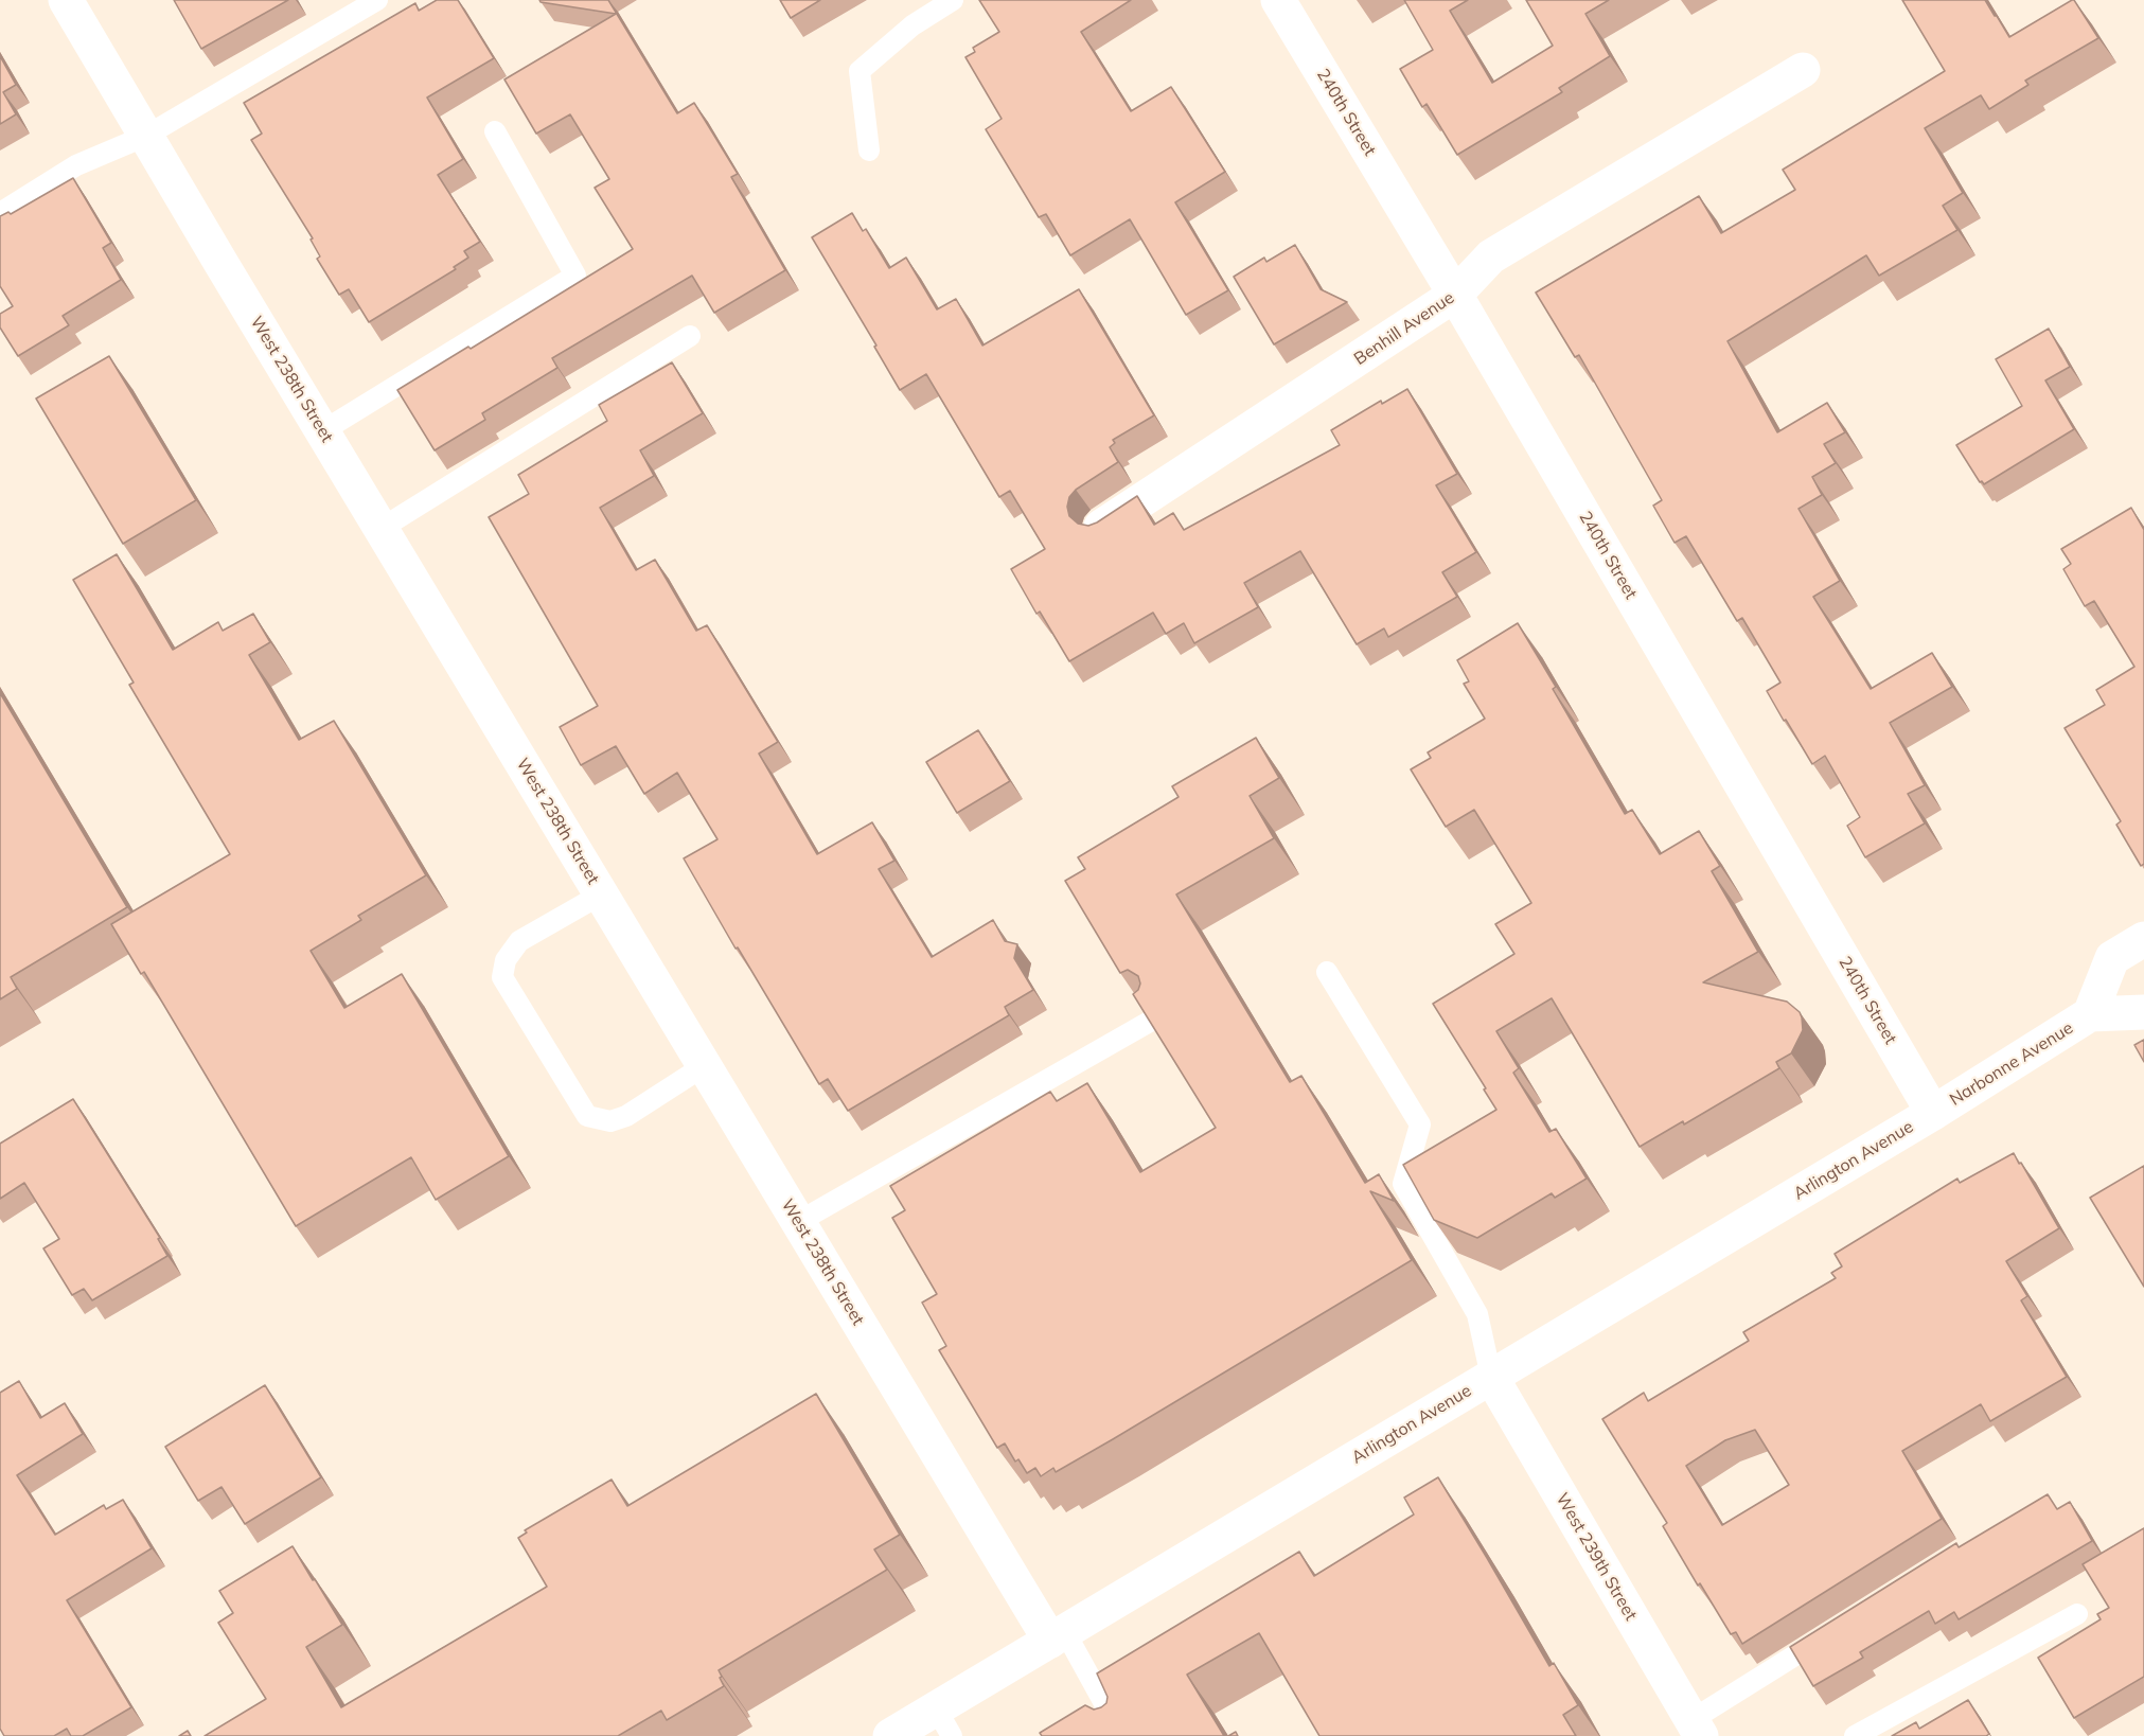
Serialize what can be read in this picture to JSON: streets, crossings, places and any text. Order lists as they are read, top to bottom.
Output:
{
  "streets": {
    "street": [
      "240th Street",
      "Benhill Avenue",
      "West 238th Street",
      "Narbonne Avenue",
      "Arlington Avenue",
      "West 239th Street"
    ]
  },
  "crossings": [
    ["240th Street", "Benhill Avenue"],
    ["240th Street", "Narbonne Avenue"],
    ["240th Street", "Arlington Avenue"],
    ["West 238th Street", "Arlington Avenue"],
    ["Narbonne Avenue", "Arlington Avenue"],
    ["Arlington Avenue", "West 239th Street"]
  ]
}
